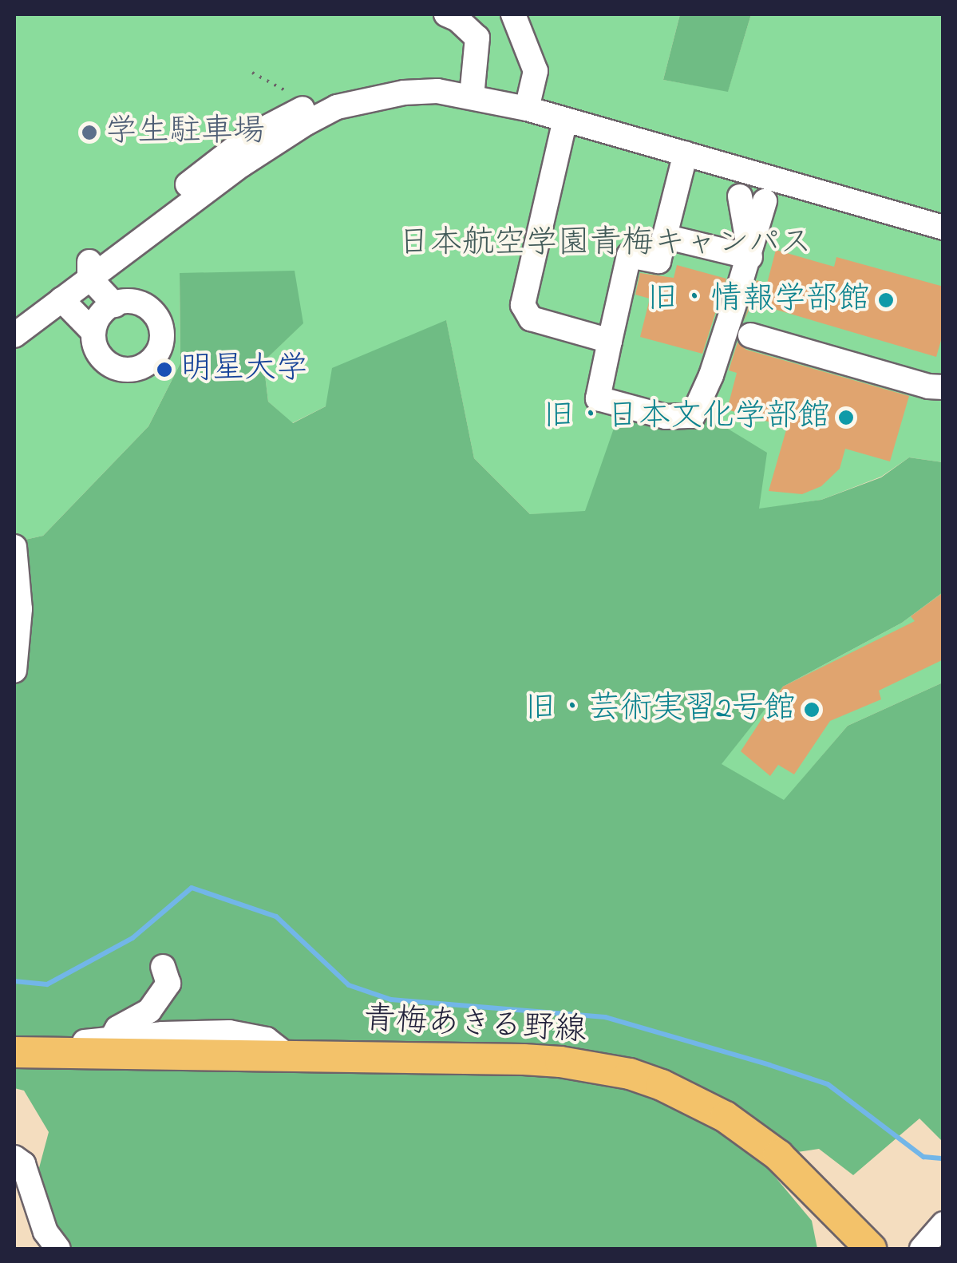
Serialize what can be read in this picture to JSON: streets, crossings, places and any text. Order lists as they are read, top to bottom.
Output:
{
  "streets": {
    "main road": ["青梅あきる野線"]
  },
  "parks": ["日本航空学園青梅キャンパス"],
  "places": [
    "学生駐車場",
    "旧・情報学部館",
    "明星大学",
    "旧・日本文化学部館",
    "旧・芸術実習2号館"
  ]
}
